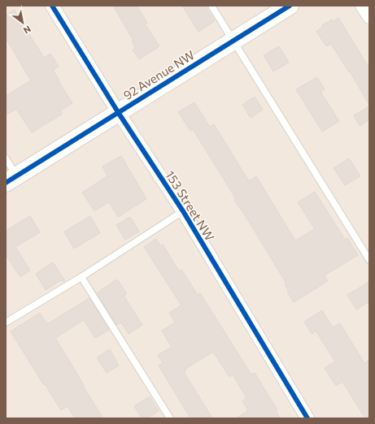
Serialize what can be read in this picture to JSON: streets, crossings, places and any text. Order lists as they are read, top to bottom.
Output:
{
  "streets": {
    "street": ["92 Avenue NW", "153 Street NW"]
  },
  "crossings": [
    ["92 Avenue NW", "153 Street NW"]
  ],
  "north": "bottom right"
}
